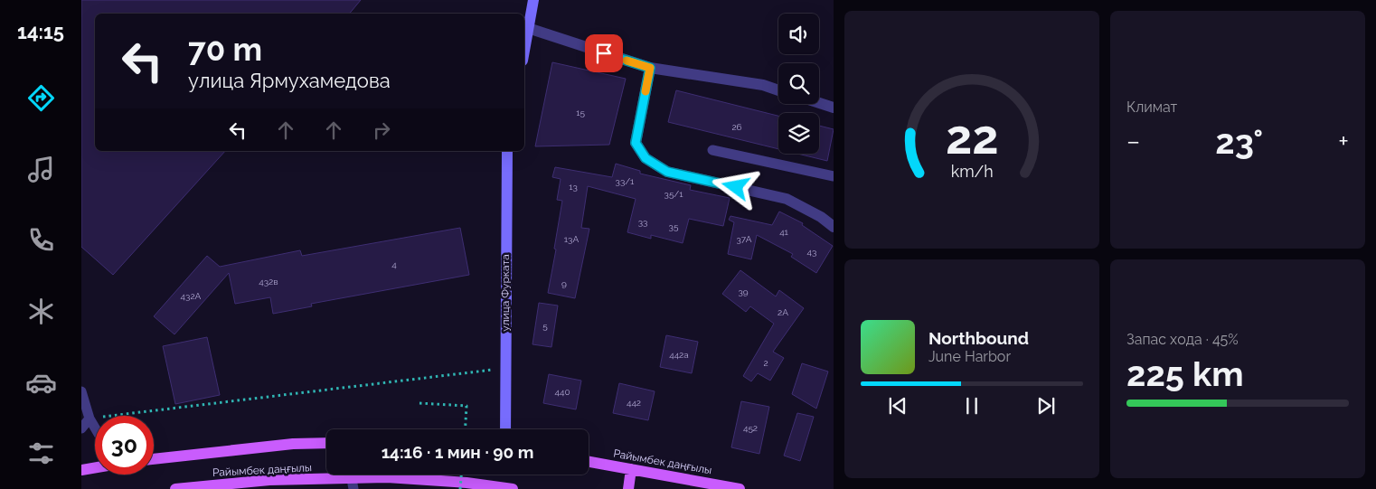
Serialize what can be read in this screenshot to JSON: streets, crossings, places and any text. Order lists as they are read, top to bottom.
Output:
{
  "streets": {
    "main road": ["Райымбек даңғылы"],
    "street": ["улица Фурката"]
  },
  "house_numbers": [
    "15",
    "26",
    "33/1",
    "13",
    "35/1",
    "33",
    "35",
    "41",
    "13А",
    "37А",
    "43",
    "4",
    "432в",
    "9",
    "39",
    "432А",
    "2А",
    "5",
    "442а",
    "2",
    "440",
    "442",
    "452"
  ],
  "page": {
    "tabs": "14:15",
    "tile": [
      "Климат",
      ["Запас хода · 45%", "225 km"]
    ],
    "turn": ["70 m", "улица Ярмухамедова"],
    "heat": ["−", "23°", "+"],
    "song": ["Northbound", "June Harbor"],
    "limit": "30",
    "trip": "14:16 · 1 мин · 90 m",
    "gauge": ["22", "km/h"]
  }
}
